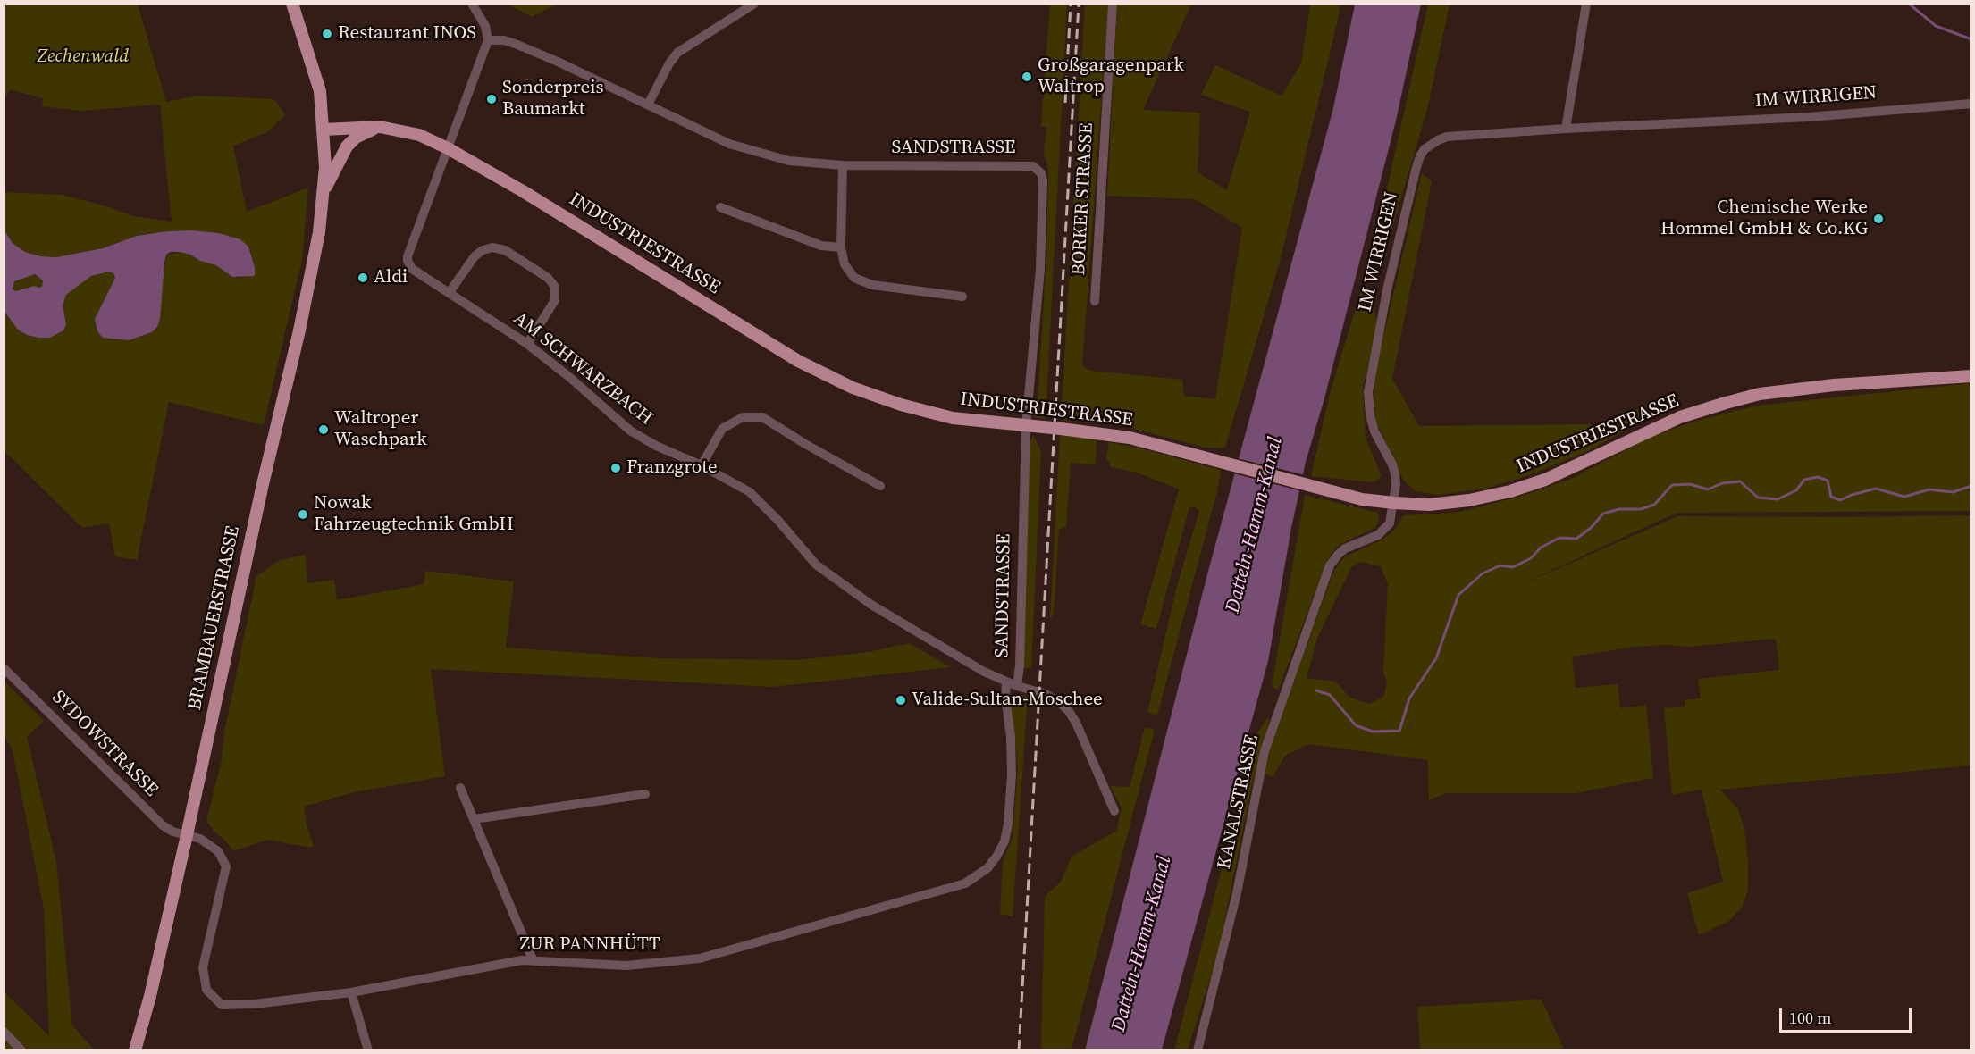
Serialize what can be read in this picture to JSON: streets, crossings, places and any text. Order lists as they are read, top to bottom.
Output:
{
  "streets": {
    "main road": ["INDUSTRIESTRASSE", "BRAMBAUERSTRASSE"],
    "street": [
      "IM WIRRIGEN",
      "SANDSTRASSE",
      "BORKER STRASSE",
      "AM SCHWARZBACH",
      "SYDOWSTRASSE",
      "KANALSTRASSE",
      "ZUR PANNHÜTT"
    ]
  },
  "crossings": [
    ["IM WIRRIGEN", "INDUSTRIESTRASSE"],
    ["IM WIRRIGEN", "KANALSTRASSE"],
    ["SANDSTRASSE", "INDUSTRIESTRASSE"],
    ["SANDSTRASSE", "AM SCHWARZBACH"],
    ["INDUSTRIESTRASSE", "AM SCHWARZBACH"],
    ["INDUSTRIESTRASSE", "BRAMBAUERSTRASSE"],
    ["INDUSTRIESTRASSE", "KANALSTRASSE"],
    ["AM SCHWARZBACH", "ZUR PANNHÜTT"],
    ["BRAMBAUERSTRASSE", "SYDOWSTRASSE"],
    ["BRAMBAUERSTRASSE", "ZUR PANNHÜTT"],
    ["SYDOWSTRASSE", "ZUR PANNHÜTT"]
  ],
  "water": ["Datteln-Hamm-Kanal"],
  "parks": ["Zechenwald"],
  "places": [
    "Restaurant INOS",
    "Großgaragenpark Waltrop",
    "Sonderpreis Baumarkt",
    "Chemische Werke Hommel GmbH & Co.KG",
    "Aldi",
    "Waltroper Waschpark",
    "Franzgrote",
    "Nowak Fahrzeugtechnik GmbH",
    "Valide-Sultan-Moschee"
  ],
  "scale_bar": "100 m"
}
